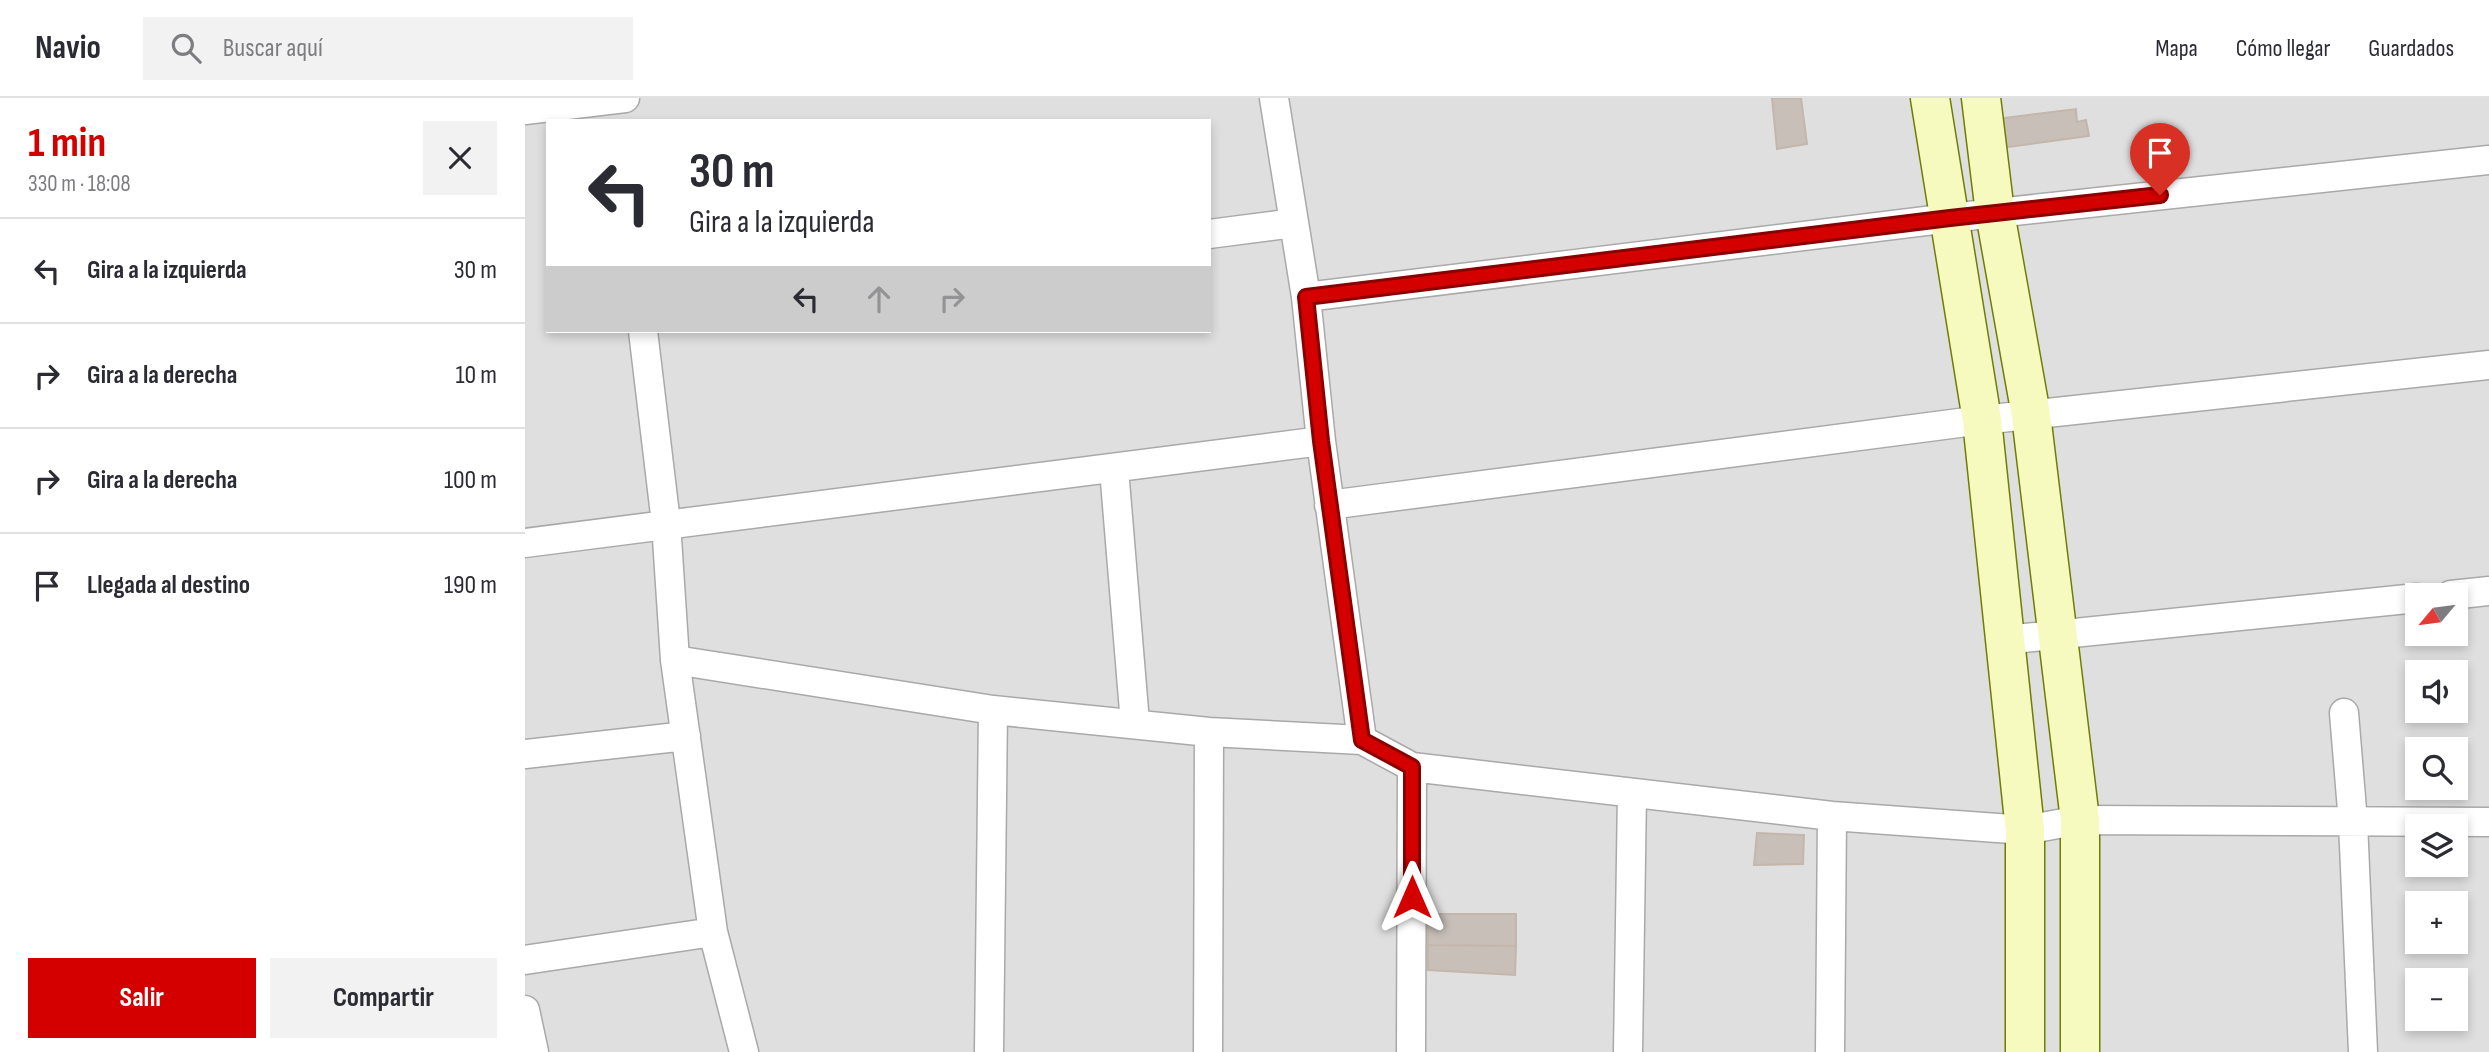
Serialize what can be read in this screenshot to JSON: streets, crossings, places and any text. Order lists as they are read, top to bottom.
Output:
{
  "north": "bottom left",
  "page": {
    "header": "Navio",
    "search": "Buscar aquí",
    "nav": ["Mapa", "Cómo llegar", "Guardados"],
    "heading": ["1 min", "330 m · 18:08"],
    "turn": ["30 m", "Gira a la izquierda"],
    "list": [
      {
        "name": "Gira a la izquierda",
        "value": "30 m"
      },
      {
        "name": "Gira a la derecha",
        "value": "10 m"
      },
      {
        "name": "Gira a la derecha",
        "value": "100 m"
      },
      {
        "name": "Llegada al destino",
        "value": "190 m"
      }
    ],
    "map_buttons": ["+", "−"],
    "buttons": ["Salir", "Compartir"]
  }
}
